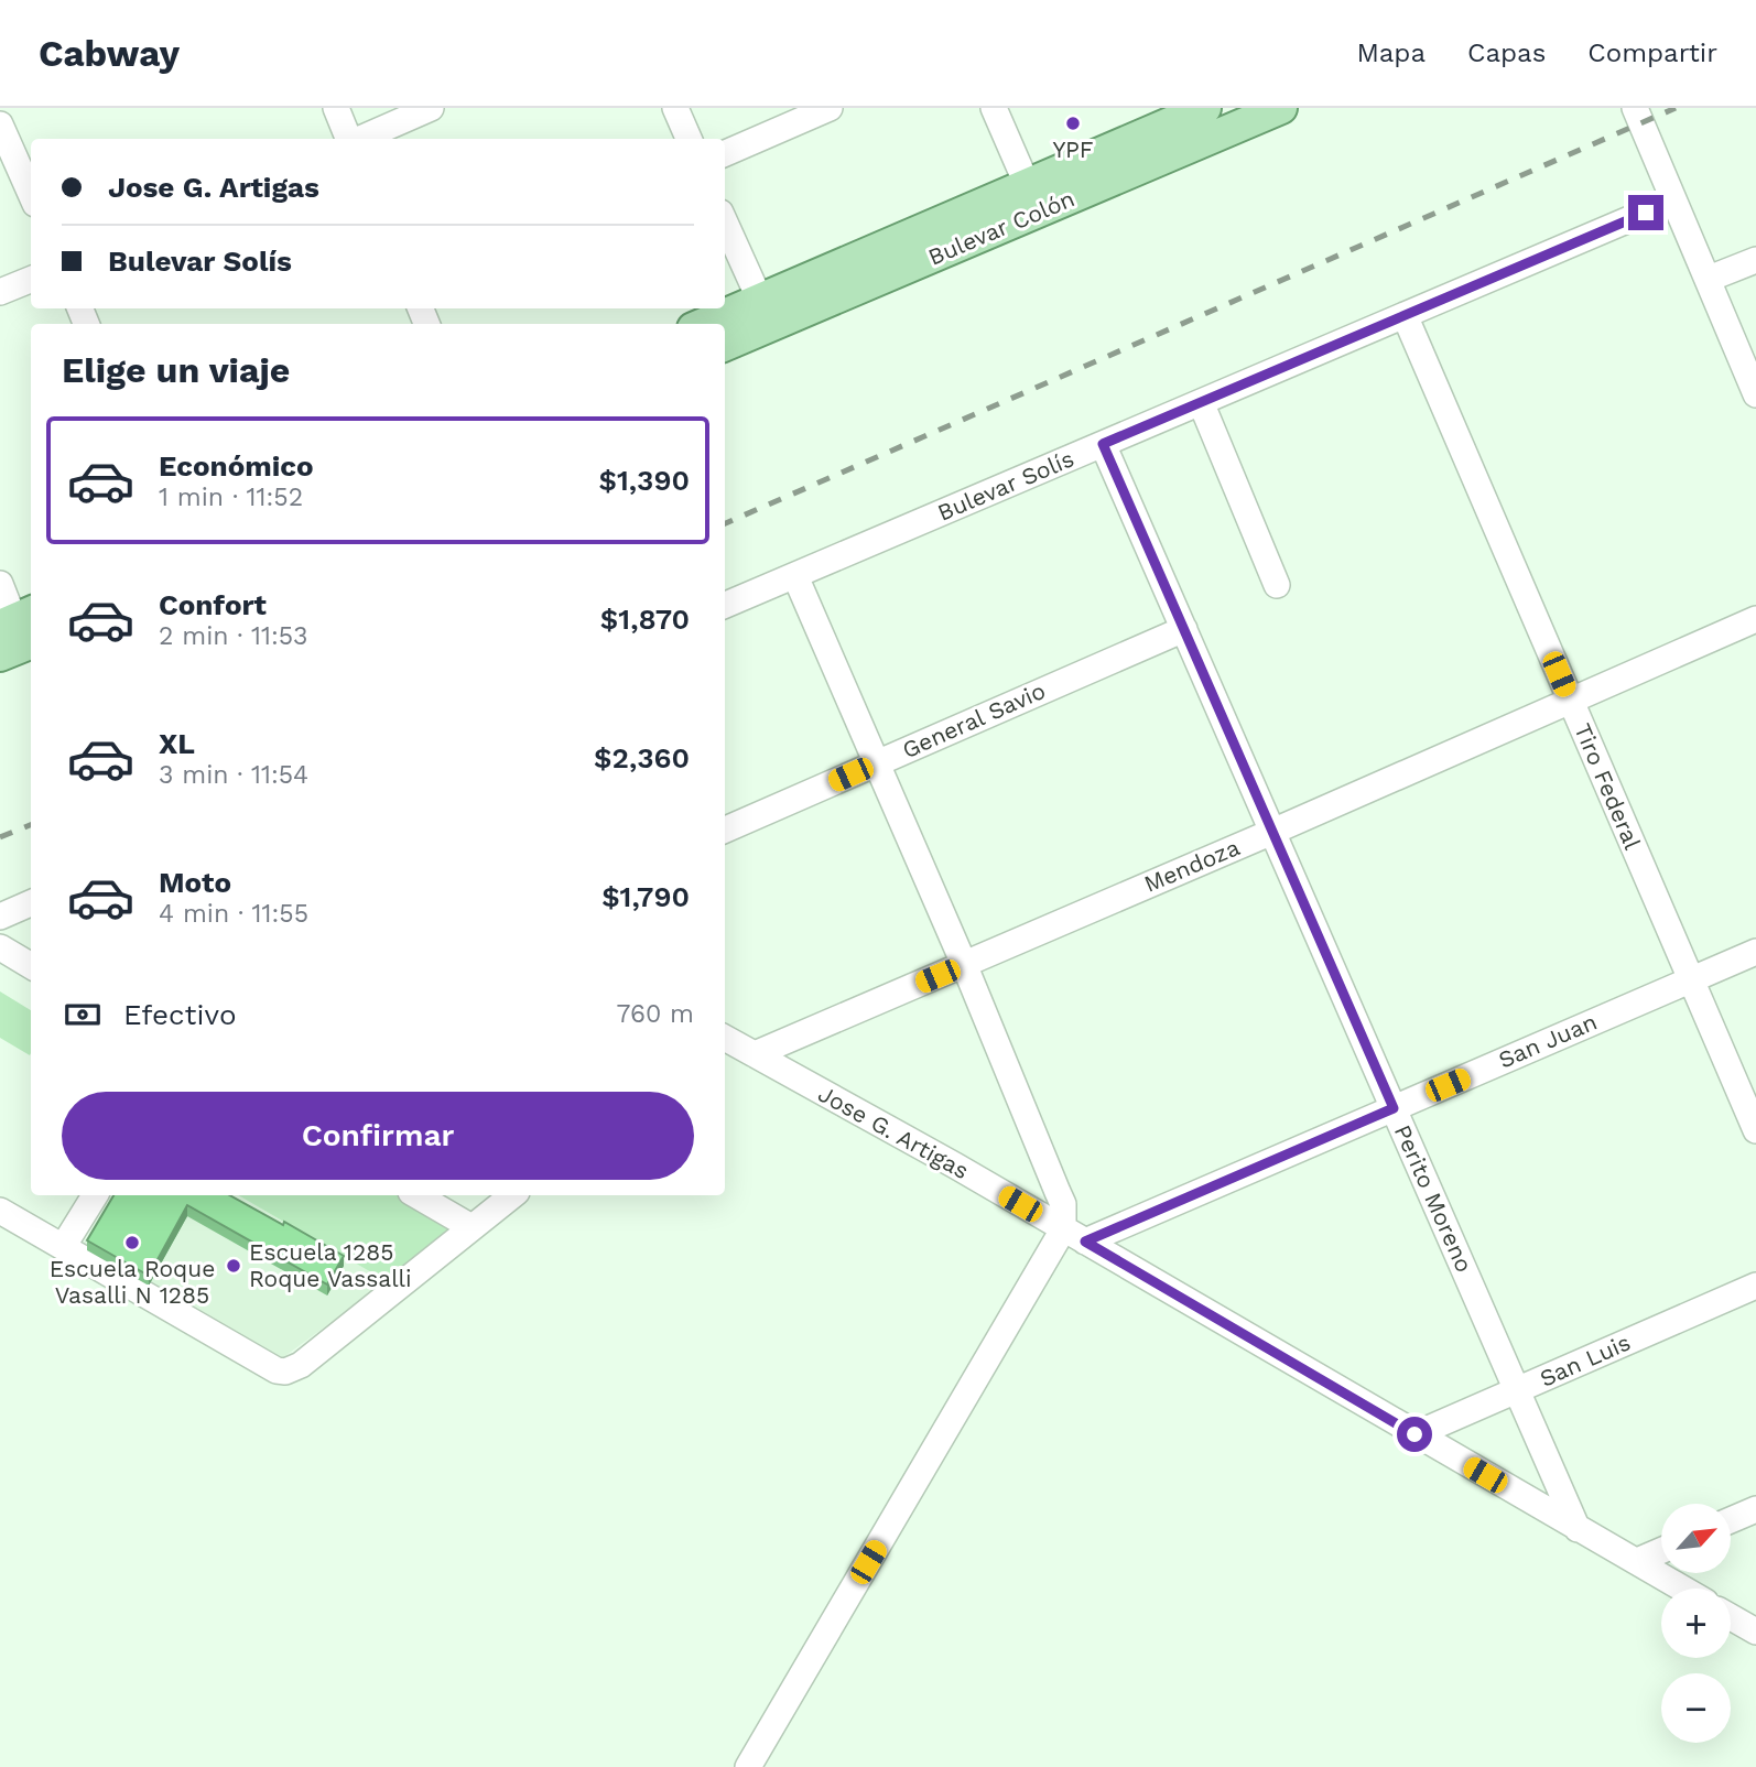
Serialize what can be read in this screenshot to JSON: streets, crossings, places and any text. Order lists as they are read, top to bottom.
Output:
{
  "streets": {
    "main road": ["Bulevar Colón"],
    "street": [
      "Bulevar Solís",
      "General Savio",
      "Tiro Federal",
      "Mendoza",
      "San Juan",
      "Jose G. Artigas",
      "Perito Moreno",
      "San Luis"
    ]
  },
  "crossings": [
    ["Bulevar Solís", "Tiro Federal"],
    ["Bulevar Solís", "Perito Moreno"],
    ["General Savio", "Perito Moreno"],
    ["Tiro Federal", "Mendoza"],
    ["Tiro Federal", "San Juan"],
    ["Mendoza", "Jose G. Artigas"],
    ["Mendoza", "Perito Moreno"],
    ["San Juan", "Jose G. Artigas"],
    ["San Juan", "Perito Moreno"],
    ["Jose G. Artigas", "Perito Moreno"],
    ["Jose G. Artigas", "San Luis"],
    ["Perito Moreno", "San Luis"]
  ],
  "places": ["YPF", "Escuela Roque Vasalli N 1285", "Escuela 1285 Roque Vassalli"],
  "north": "top right",
  "page": {
    "header": "Cabway",
    "nav": ["Mapa", "Capas", "Compartir"],
    "banner": ["Jose G. Artigas", "Bulevar Solís"],
    "heading": "Elige un viaje",
    "list": [
      {
        "name": "Económico",
        "note": "1 min · 11:52",
        "value": "$1,390"
      },
      {
        "name": "Confort",
        "note": "2 min · 11:53",
        "value": "$1,870"
      },
      {
        "name": "XL",
        "note": "3 min · 11:54",
        "value": "$2,360"
      },
      {
        "name": "Moto",
        "note": "4 min · 11:55",
        "value": "$1,790"
      }
    ],
    "pay": ["Efectivo", "760 m"],
    "buttons": "Confirmar",
    "map_buttons": ["+", "−"]
  }
}
